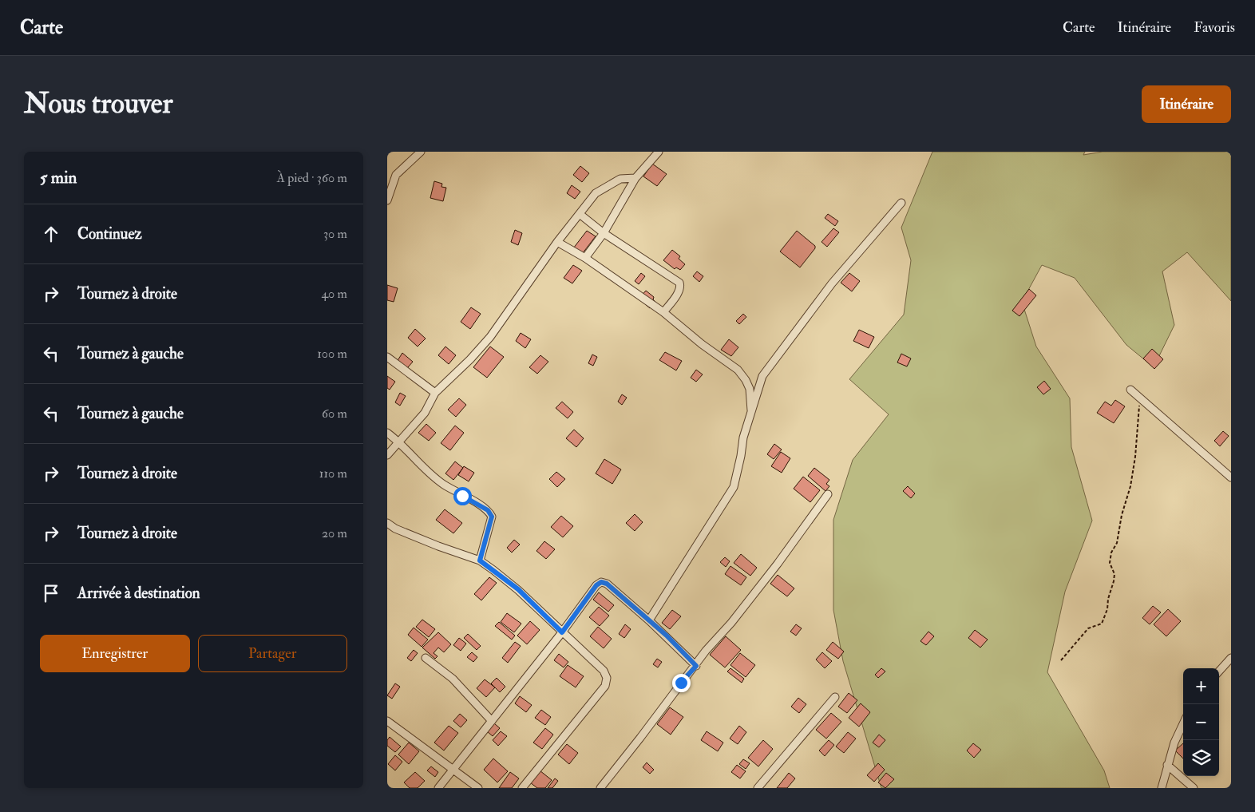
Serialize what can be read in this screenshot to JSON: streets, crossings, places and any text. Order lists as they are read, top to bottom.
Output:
{
  "page": {
    "header": "Carte",
    "nav": ["Carte", "Itinéraire", "Favoris"],
    "buttons": [
      "Itinéraire",
      ["Enregistrer", "Partager"]
    ],
    "title": "Nous trouver",
    "heading": ["5 min", "À pied · 360 m"],
    "list": [
      ["Continuez", "30 m"],
      ["Tournez à droite", "40 m"],
      ["Tournez à gauche", "100 m"],
      ["Tournez à gauche", "60 m"],
      ["Tournez à droite", "110 m"],
      ["Tournez à droite", "20 m"],
      "Arrivée à destination"
    ],
    "map_buttons": ["+", "−"]
  }
}
